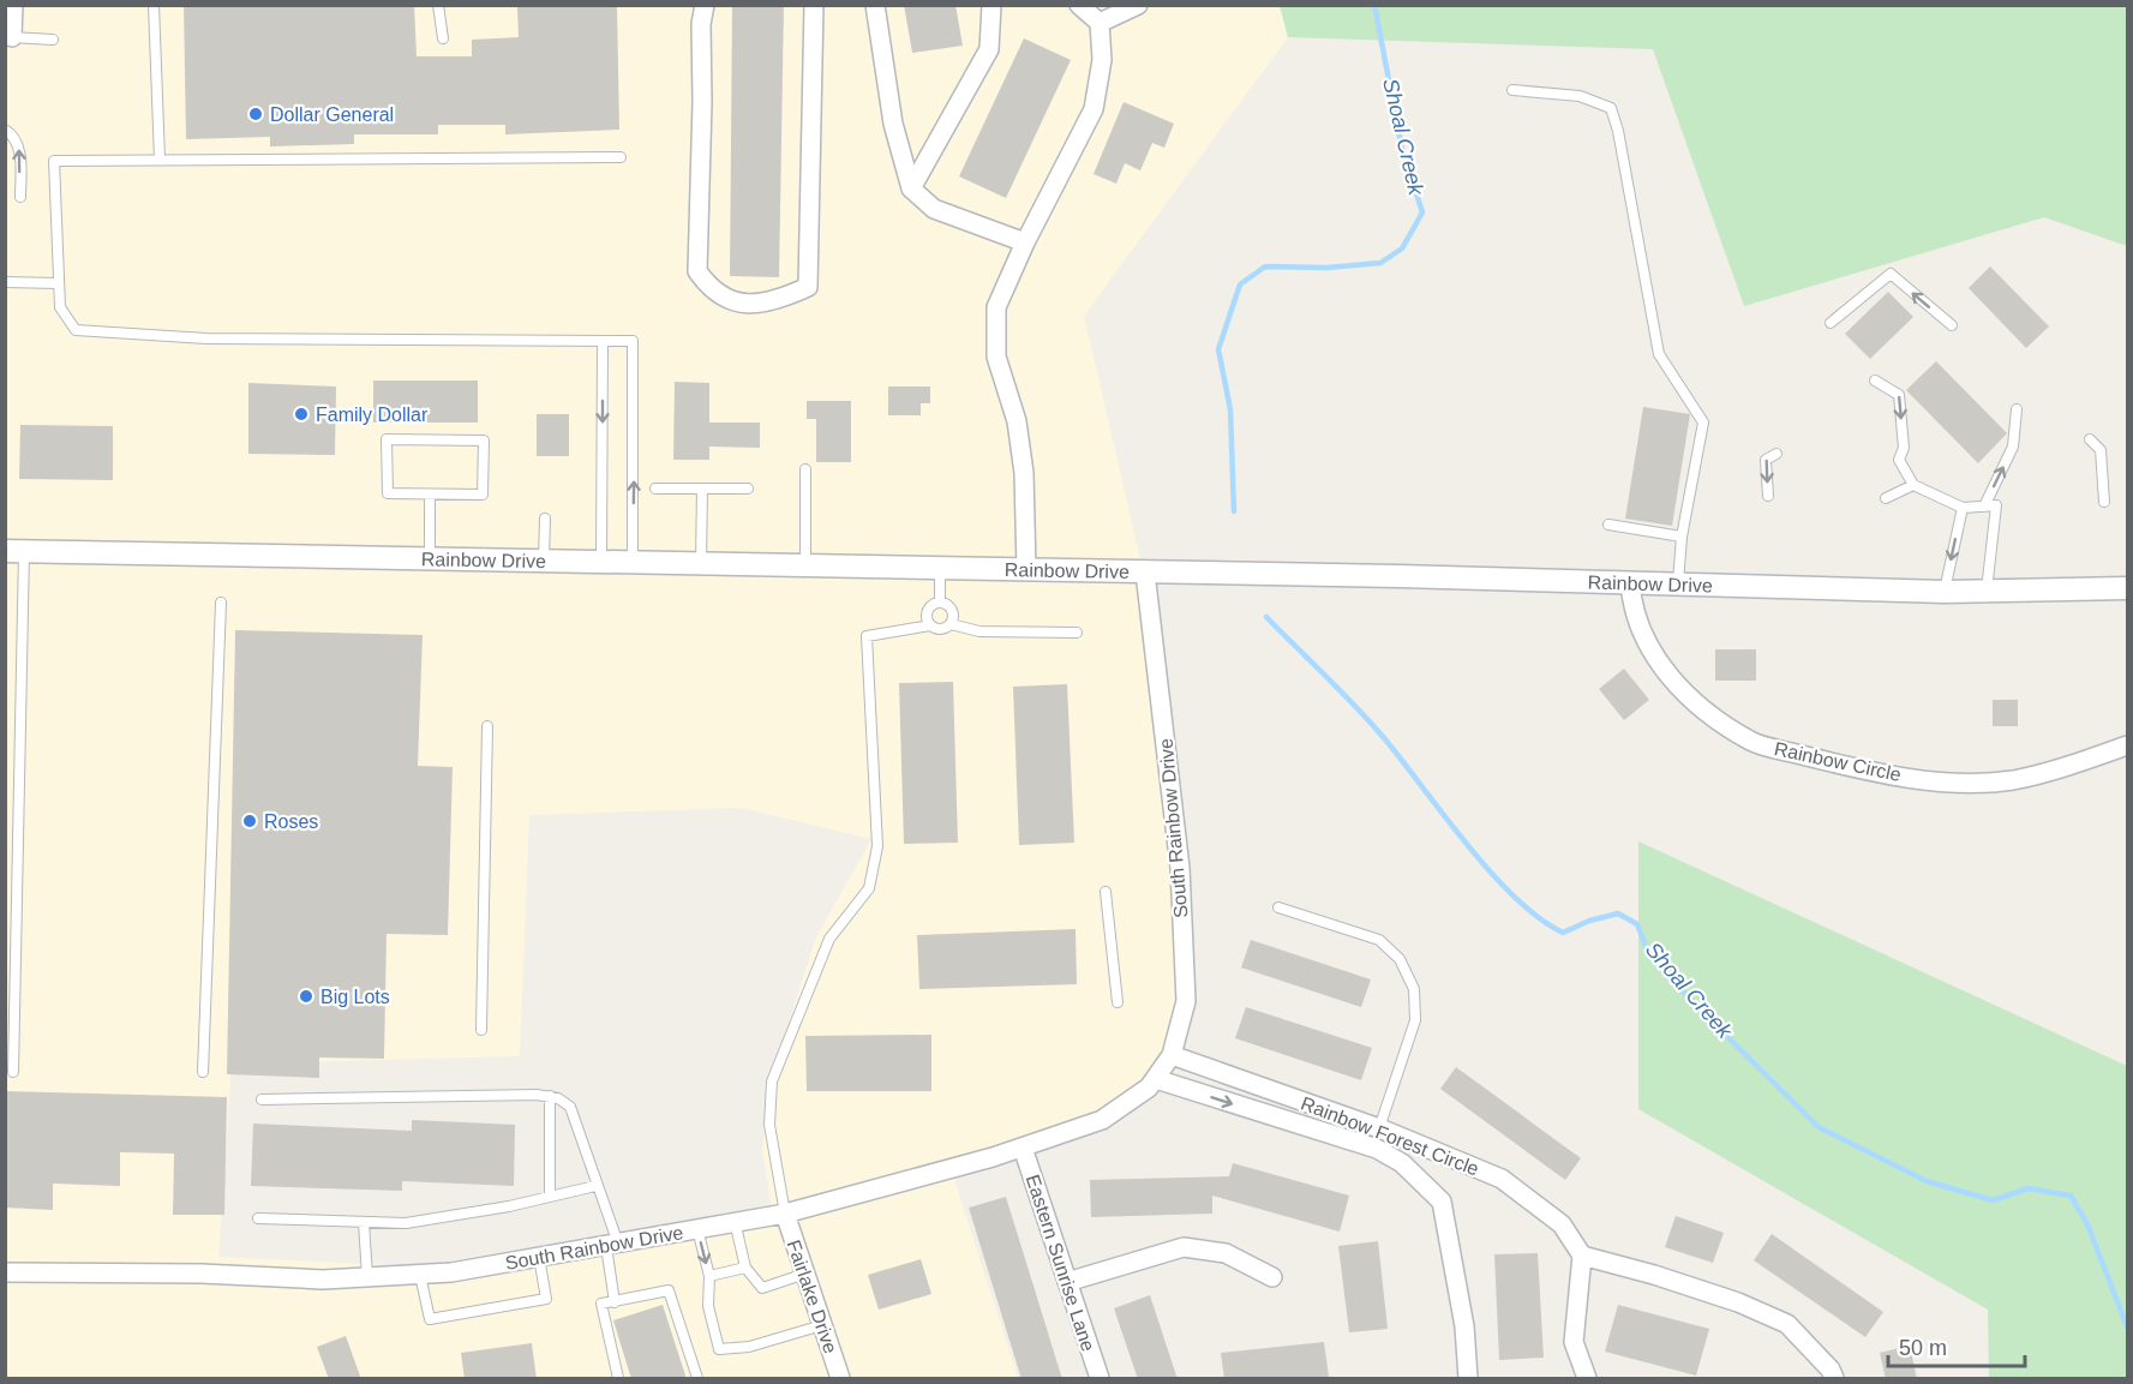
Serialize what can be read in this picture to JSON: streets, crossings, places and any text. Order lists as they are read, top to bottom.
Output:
{
  "streets": {
    "street": [
      "Rainbow Drive",
      "Rainbow Circle",
      "South Rainbow Drive",
      "Rainbow Forest Circle",
      "Eastern Sunrise Lane",
      "Fairlake Drive"
    ]
  },
  "crossings": [
    ["Rainbow Drive", "Rainbow Circle"],
    ["Rainbow Drive", "South Rainbow Drive"],
    ["South Rainbow Drive", "Rainbow Forest Circle"],
    ["South Rainbow Drive", "Eastern Sunrise Lane"],
    ["South Rainbow Drive", "Fairlake Drive"]
  ],
  "water": ["Shoal Creek"],
  "places": [
    "Dollar General",
    "Family Dollar",
    "Roses",
    "Big Lots"
  ],
  "scale_bar": "50 m"
}
